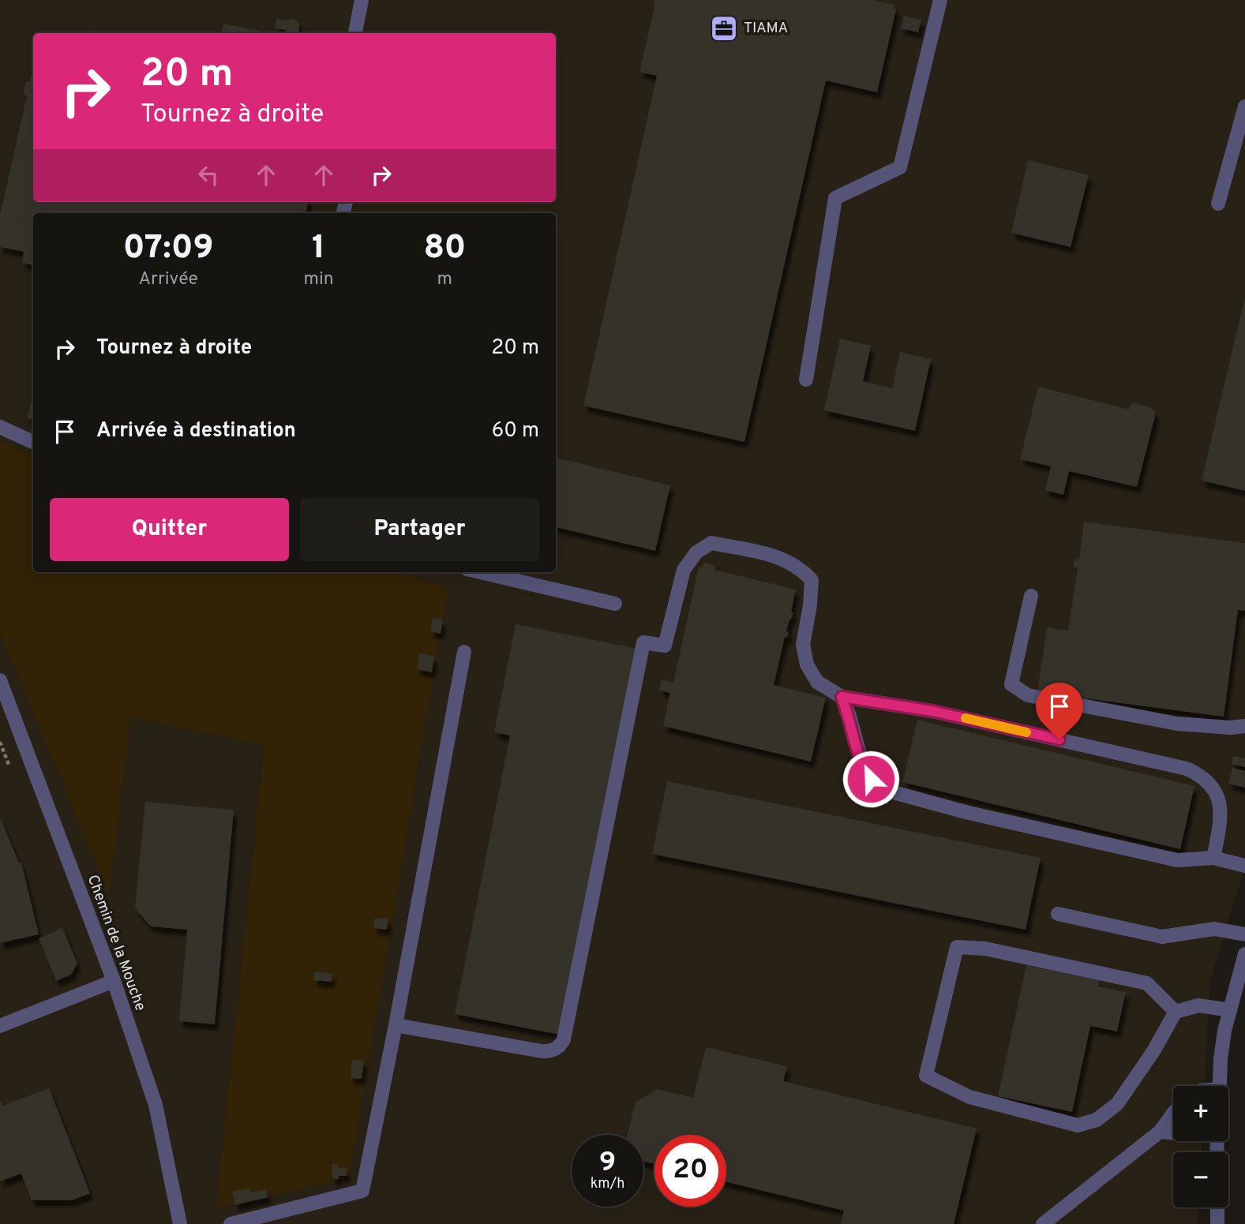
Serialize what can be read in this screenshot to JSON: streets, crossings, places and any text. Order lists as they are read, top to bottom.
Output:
{
  "streets": {
    "street": ["Chemin de la Mouche"]
  },
  "places": {
    "office": ["TIAMA"]
  },
  "page": {
    "turn": ["20 m", "Tournez à droite"],
    "eta": [
      "07:09",
      "Arrivée",
      "1",
      "min",
      "80",
      "m"
    ],
    "list": [
      {
        "name": "Tournez à droite",
        "value": "20 m"
      },
      {
        "name": "Arrivée à destination",
        "value": "60 m"
      }
    ],
    "buttons": ["Quitter", "Partager"],
    "map_buttons": ["+", "−"],
    "speed": "9 km/h",
    "limit": "20"
  }
}
